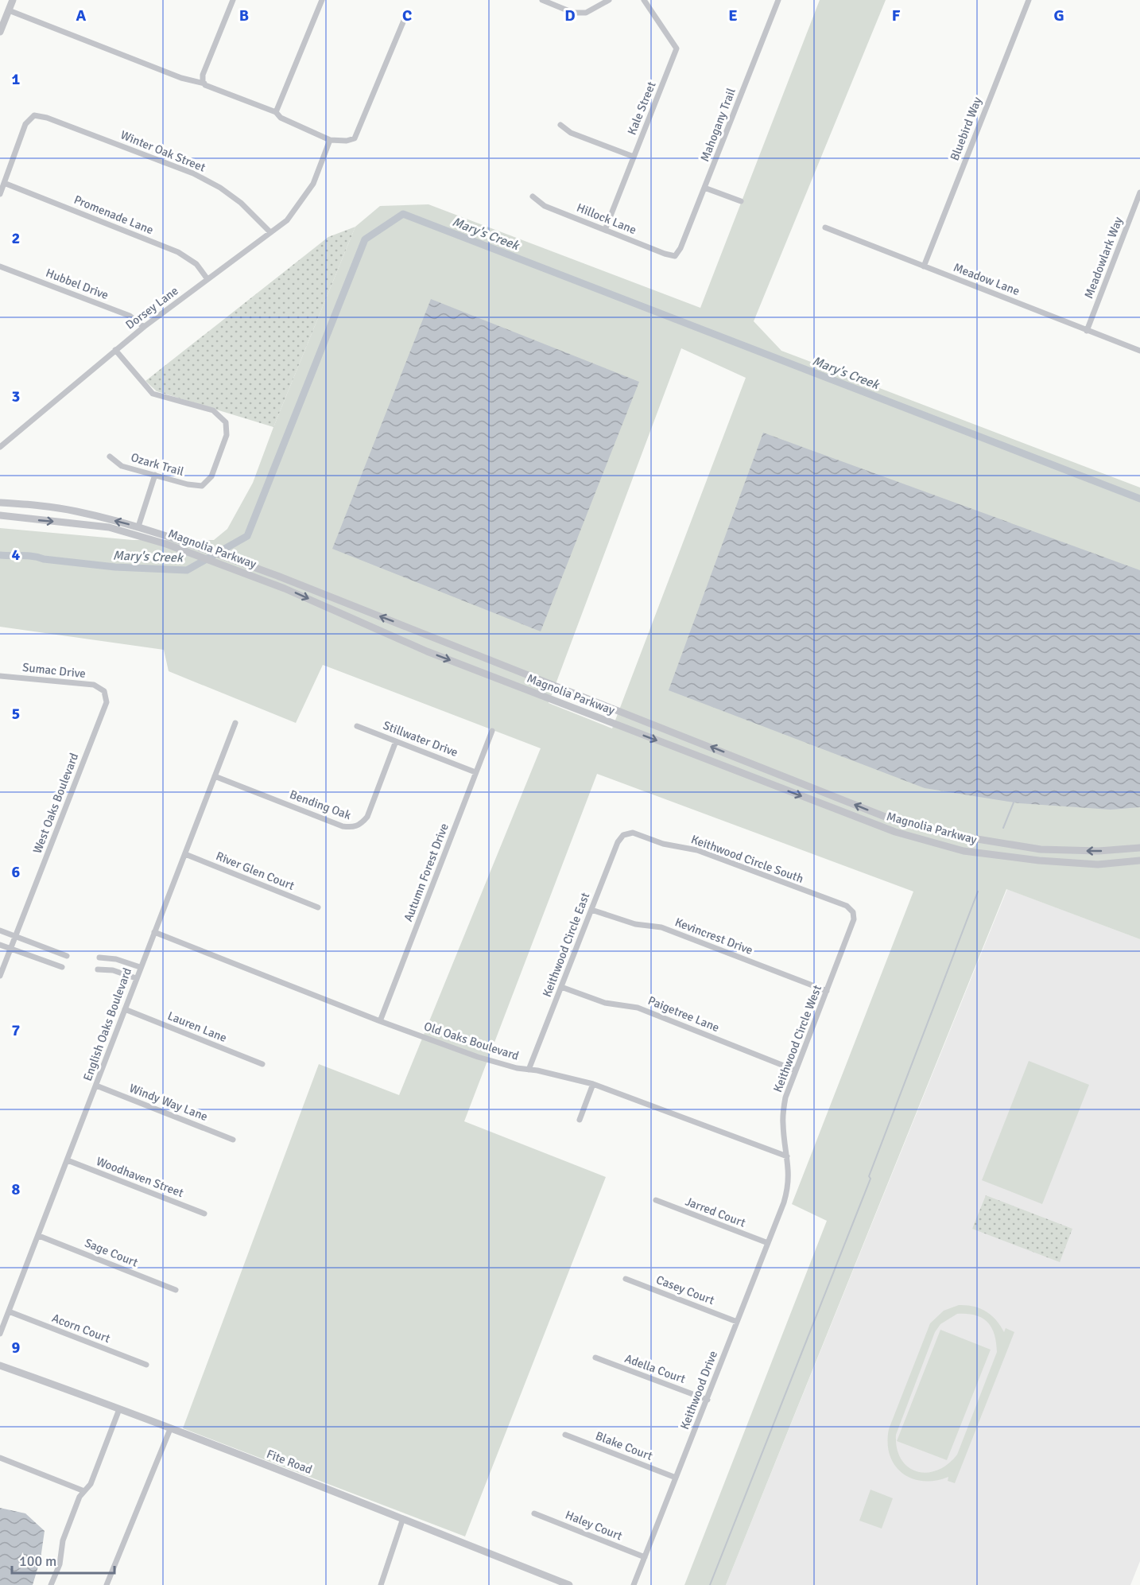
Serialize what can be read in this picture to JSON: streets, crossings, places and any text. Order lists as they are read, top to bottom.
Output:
{
  "streets": {
    "street": [
      "Kale Street",
      "Mahogany Trail",
      "Bluebird Way",
      "Winter Oak Street",
      "Promenade Lane",
      "Hillock Lane",
      "Meadowlark Way",
      "Meadow Lane",
      "Hubbel Drive",
      "Dorsey Lane",
      "Ozark Trail",
      "Magnolia Parkway",
      "Sumac Drive",
      "Stillwater Drive",
      "West Oaks Boulevard",
      "Bending Oak",
      "Keithwood Circle South",
      "River Glen Court",
      "Autumn Forest Drive",
      "Kevincrest Drive",
      "Keithwood Circle East",
      "Paigetree Lane",
      "English Oaks Boulevard",
      "Lauren Lane",
      "Keithwood Circle West",
      "Old Oaks Boulevard",
      "Windy Way Lane",
      "Woodhaven Street",
      "Jarred Court",
      "Sage Court",
      "Casey Court",
      "Acorn Court",
      "Adella Court",
      "Keithwood Drive",
      "Blake Court",
      "Fite Road",
      "Haley Court"
    ]
  },
  "crossings": [
    ["Kale Street", "Hillock Lane"],
    ["Mahogany Trail", "Hillock Lane"],
    ["Bluebird Way", "Meadow Lane"],
    ["Winter Oak Street", "Promenade Lane"],
    ["Winter Oak Street", "Dorsey Lane"],
    ["Promenade Lane", "Dorsey Lane"],
    ["Meadowlark Way", "Meadow Lane"],
    ["Hubbel Drive", "Dorsey Lane"],
    ["Dorsey Lane", "Ozark Trail"],
    ["Sumac Drive", "West Oaks Boulevard"],
    ["Stillwater Drive", "Bending Oak"],
    ["Stillwater Drive", "Autumn Forest Drive"],
    ["Bending Oak", "English Oaks Boulevard"],
    ["Keithwood Circle South", "Keithwood Circle East"],
    ["Keithwood Circle South", "Keithwood Circle West"],
    ["River Glen Court", "English Oaks Boulevard"],
    ["Autumn Forest Drive", "Old Oaks Boulevard"],
    ["Kevincrest Drive", "Keithwood Circle East"],
    ["Kevincrest Drive", "Keithwood Circle West"],
    ["Keithwood Circle East", "Paigetree Lane"],
    ["Keithwood Circle East", "Old Oaks Boulevard"],
    ["Paigetree Lane", "Keithwood Circle West"],
    ["English Oaks Boulevard", "Lauren Lane"],
    ["English Oaks Boulevard", "Old Oaks Boulevard"],
    ["English Oaks Boulevard", "Windy Way Lane"],
    ["English Oaks Boulevard", "Woodhaven Street"],
    ["English Oaks Boulevard", "Sage Court"],
    ["English Oaks Boulevard", "Acorn Court"],
    ["Keithwood Circle West", "Old Oaks Boulevard"],
    ["Keithwood Circle West", "Keithwood Drive"],
    ["Jarred Court", "Keithwood Drive"],
    ["Casey Court", "Keithwood Drive"],
    ["Adella Court", "Keithwood Drive"],
    ["Keithwood Drive", "Blake Court"],
    ["Keithwood Drive", "Haley Court"]
  ],
  "water": ["Mary's Creek"],
  "scale_bar": "100 m",
  "grid": {
    "columns": [
      "A",
      "B",
      "C",
      "D",
      "E",
      "F",
      "G"
    ],
    "rows": [
      "1",
      "2",
      "3",
      "4",
      "5",
      "6",
      "7",
      "8",
      "9"
    ]
  }
}
